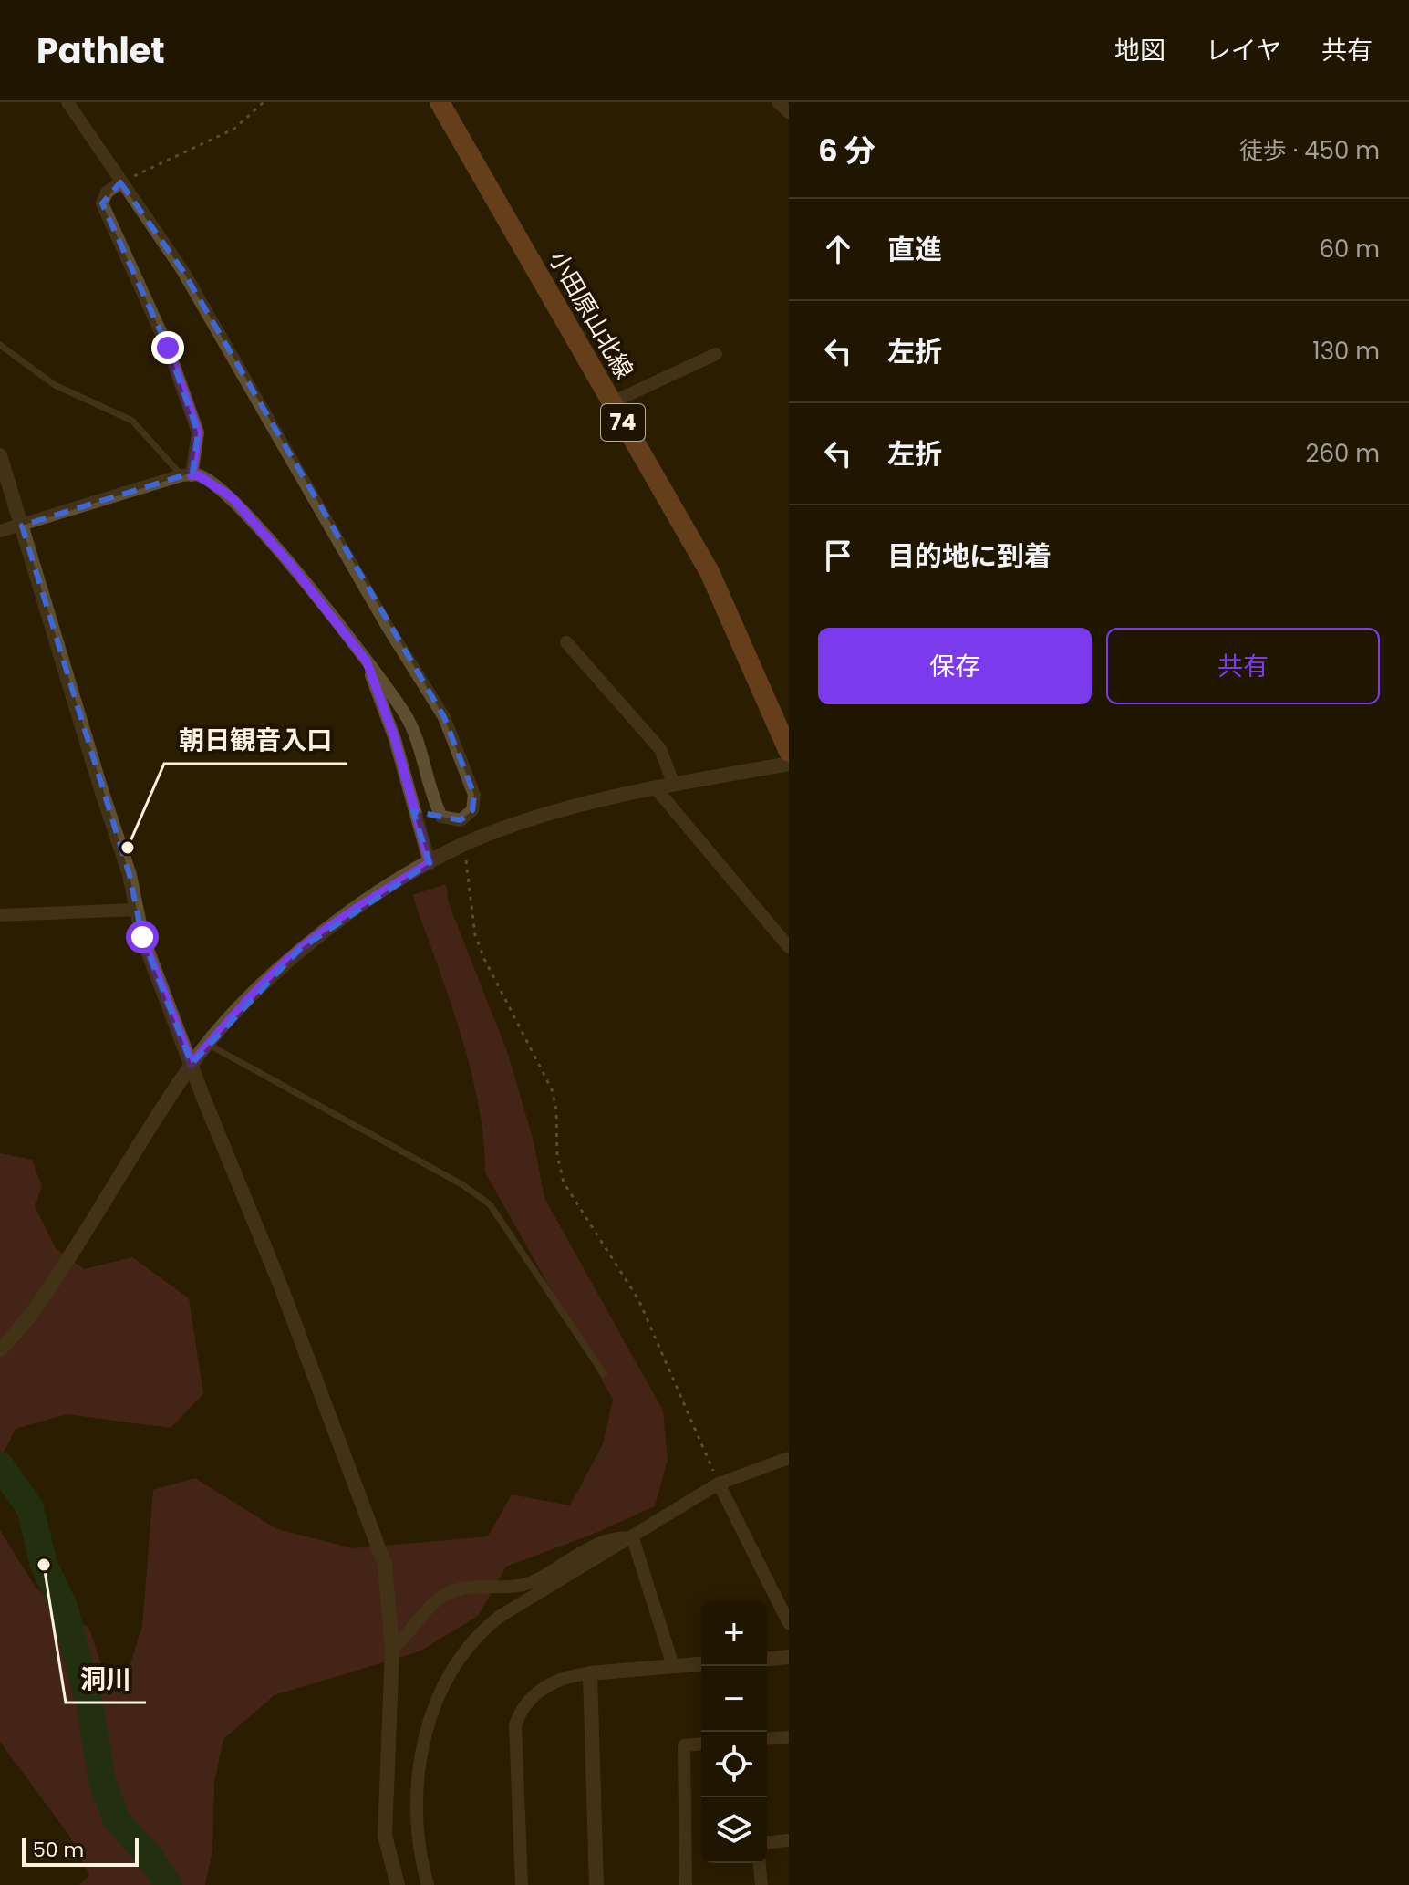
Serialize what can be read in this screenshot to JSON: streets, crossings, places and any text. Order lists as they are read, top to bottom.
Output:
{
  "streets": {
    "main road": ["小田原山北線", "74"]
  },
  "places": ["朝日観音入口", "洞川"],
  "scale_bar": "50 m",
  "page": {
    "header": "Pathlet",
    "nav": ["地図", "レイヤ", "共有"],
    "heading": ["6 分", "徒歩 · 450 m"],
    "list": [
      ["直進", "60 m"],
      ["左折", "130 m"],
      ["左折", "260 m"],
      "目的地に到着"
    ],
    "buttons": ["保存", "共有"],
    "map_buttons": ["+", "−"],
    "scale": "50 m"
  }
}
